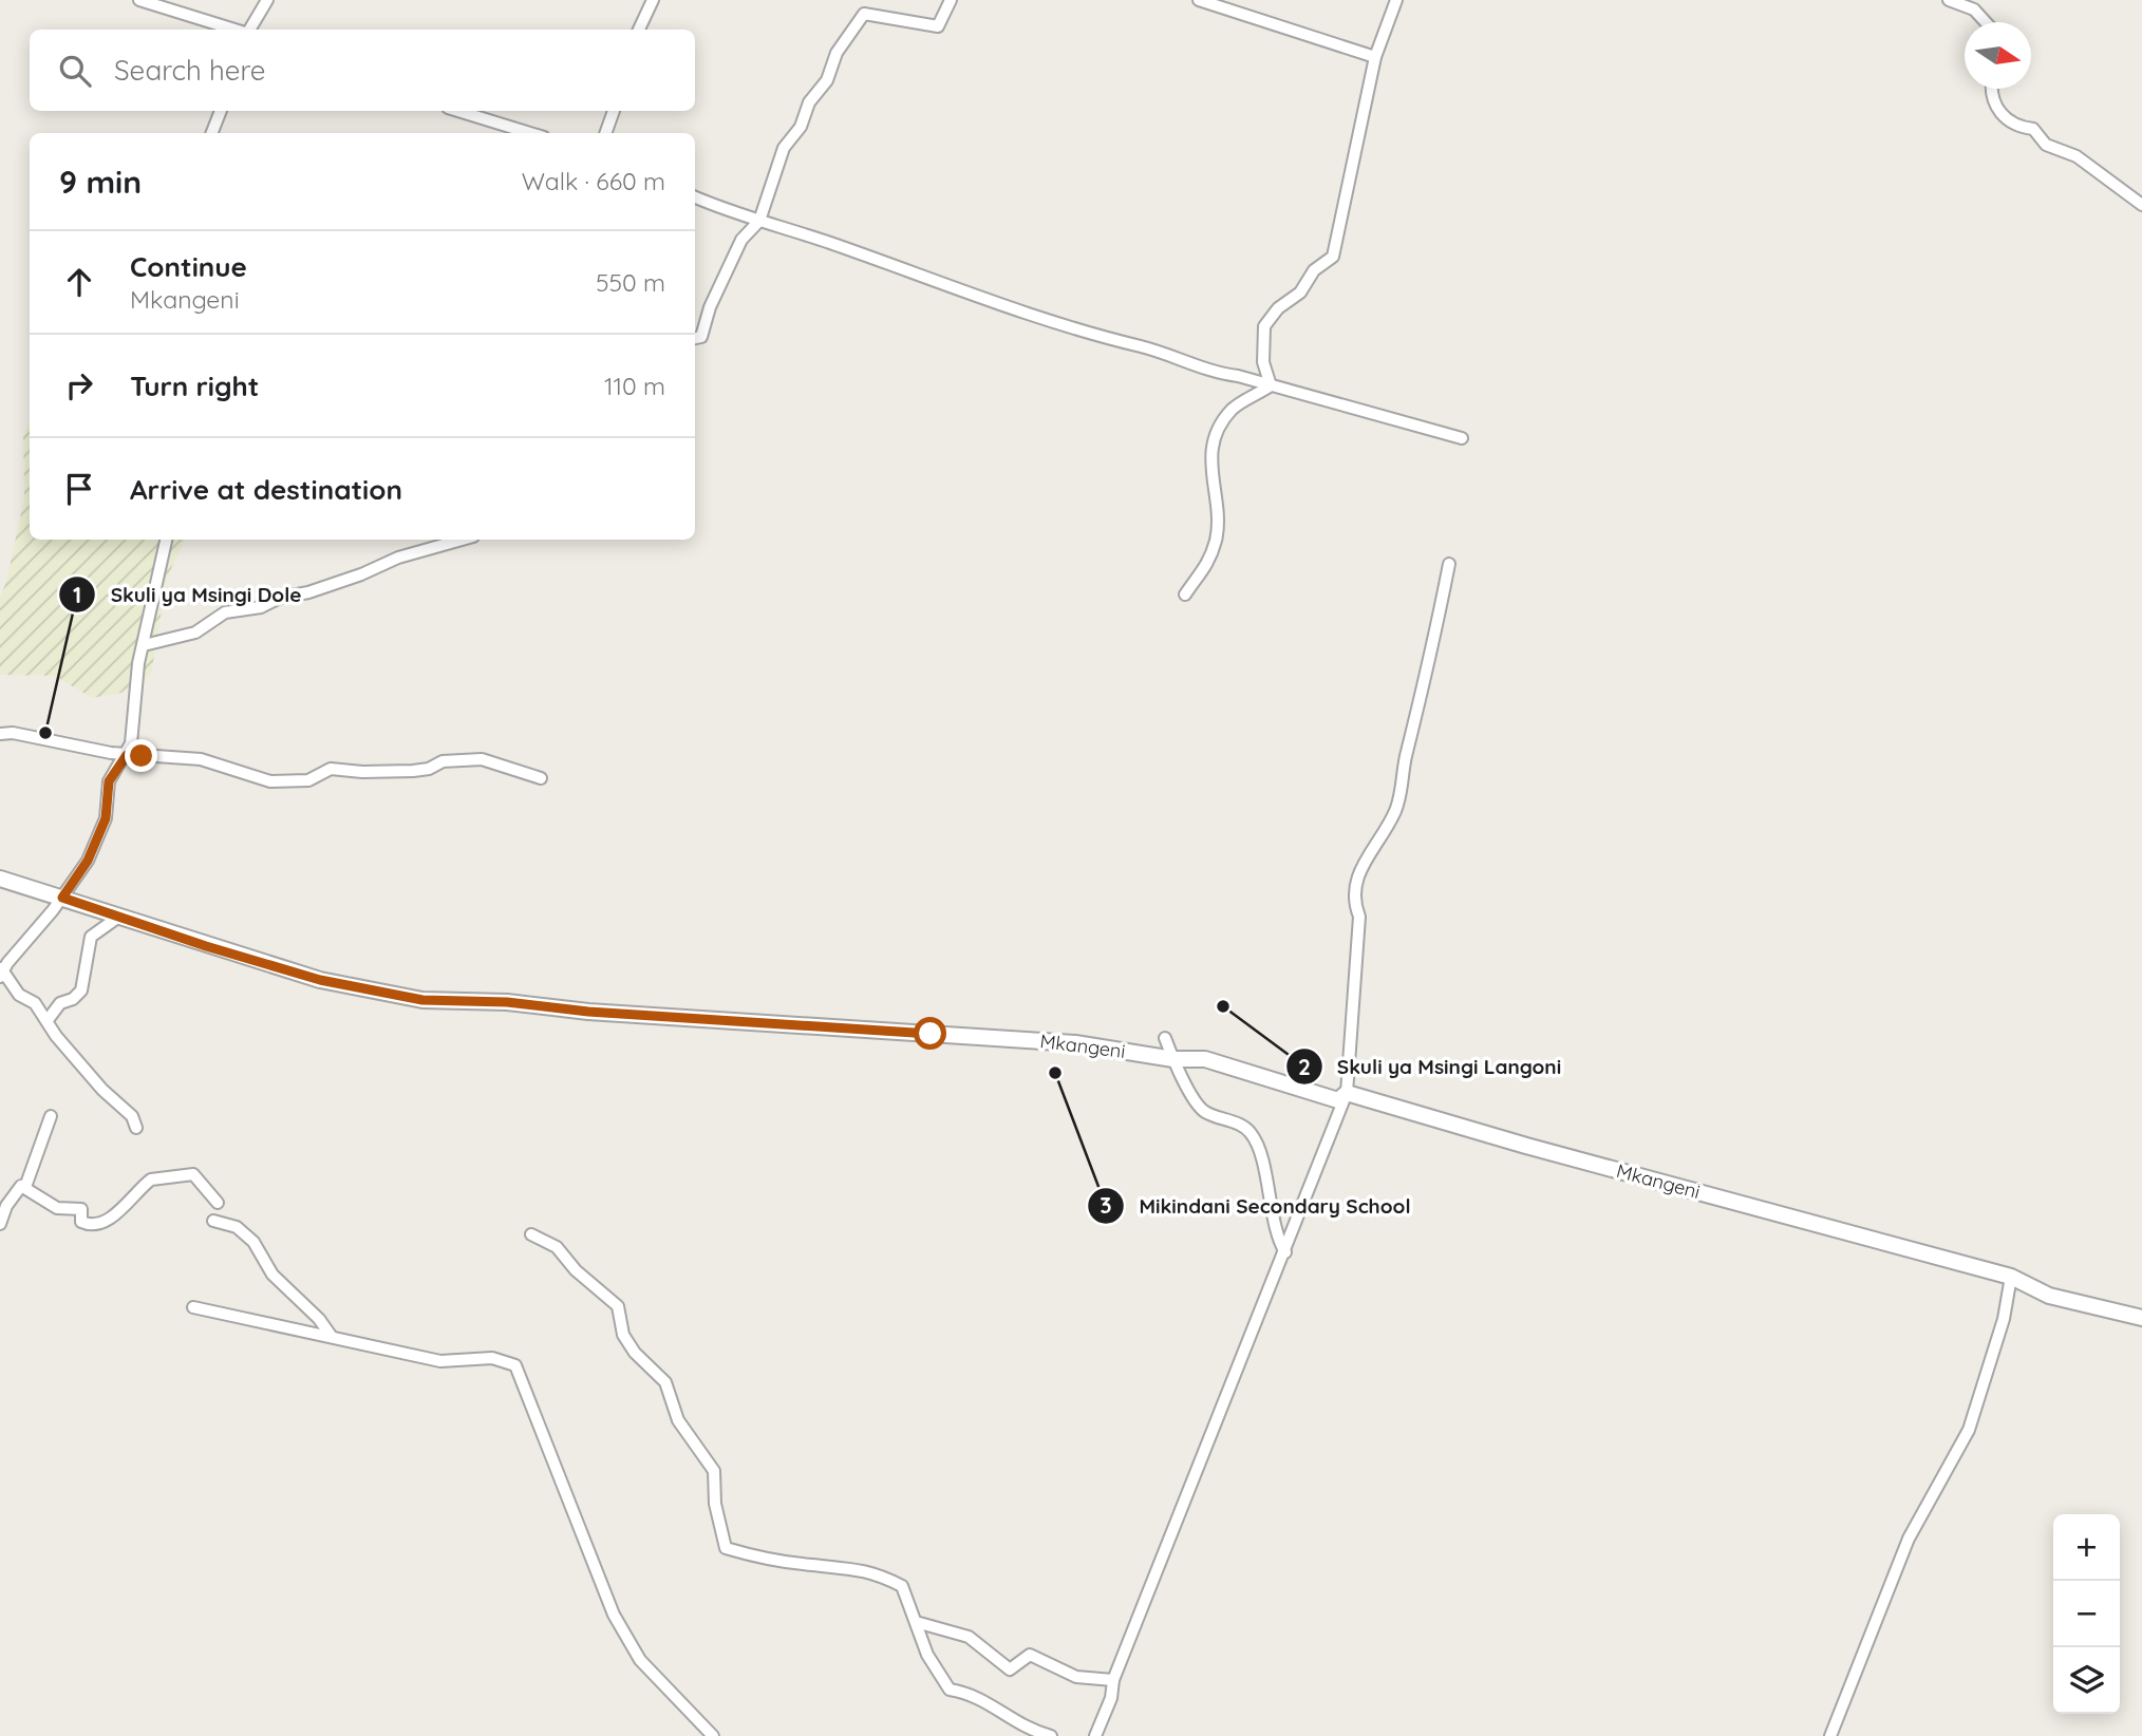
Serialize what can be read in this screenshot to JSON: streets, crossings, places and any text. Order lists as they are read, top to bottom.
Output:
{
  "streets": {
    "street": ["Mkangeni"]
  },
  "places": ["Skuli ya Msingi Dole", "Skuli ya Msingi Langoni", "Mikindani Secondary School"],
  "north": "right",
  "page": {
    "search": "Search here",
    "heading": ["9 min", "Walk · 660 m"],
    "list": [
      ["Continue", "Mkangeni", "550 m"],
      ["Turn right", "110 m"],
      "Arrive at destination"
    ],
    "map_buttons": ["+", "−"]
  }
}
